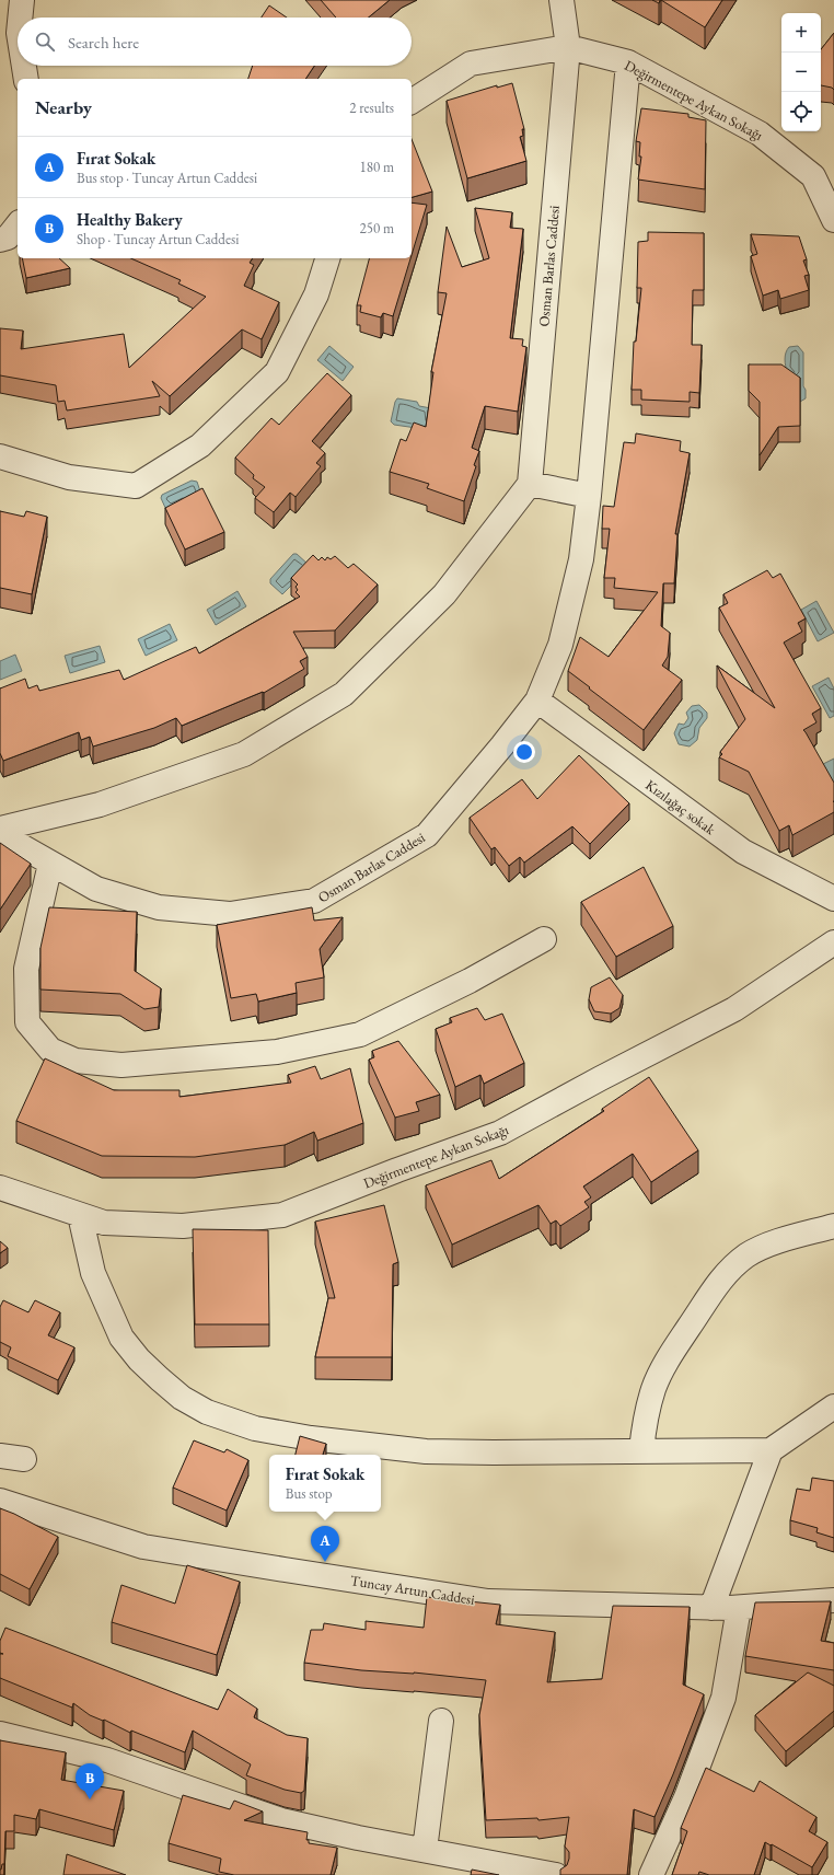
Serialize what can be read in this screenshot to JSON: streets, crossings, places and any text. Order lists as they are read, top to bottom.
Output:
{
  "streets": {
    "street": [
      "Değirmentepe Aykan Sokağı",
      "Osman Barlas Caddesi",
      "Kızılağaç sokak",
      "Tuncay Artun Caddesi"
    ]
  },
  "crossings": [
    ["Değirmentepe Aykan Sokağı", "Osman Barlas Caddesi"],
    ["Osman Barlas Caddesi", "Kızılağaç sokak"]
  ],
  "page": {
    "map_buttons": ["+", "−"],
    "search": "Search here",
    "heading": ["Nearby", "2 results"],
    "list": [
      {
        "mark": "A",
        "name": "Fırat Sokak",
        "note": "Bus stop · Tuncay Artun Caddesi",
        "value": "180 m"
      },
      {
        "mark": "B",
        "name": "Healthy Bakery",
        "note": "Shop · Tuncay Artun Caddesi",
        "value": "250 m"
      }
    ],
    "popup": ["Fırat Sokak", "Bus stop"],
    "pins": ["A", "B"]
  }
}
